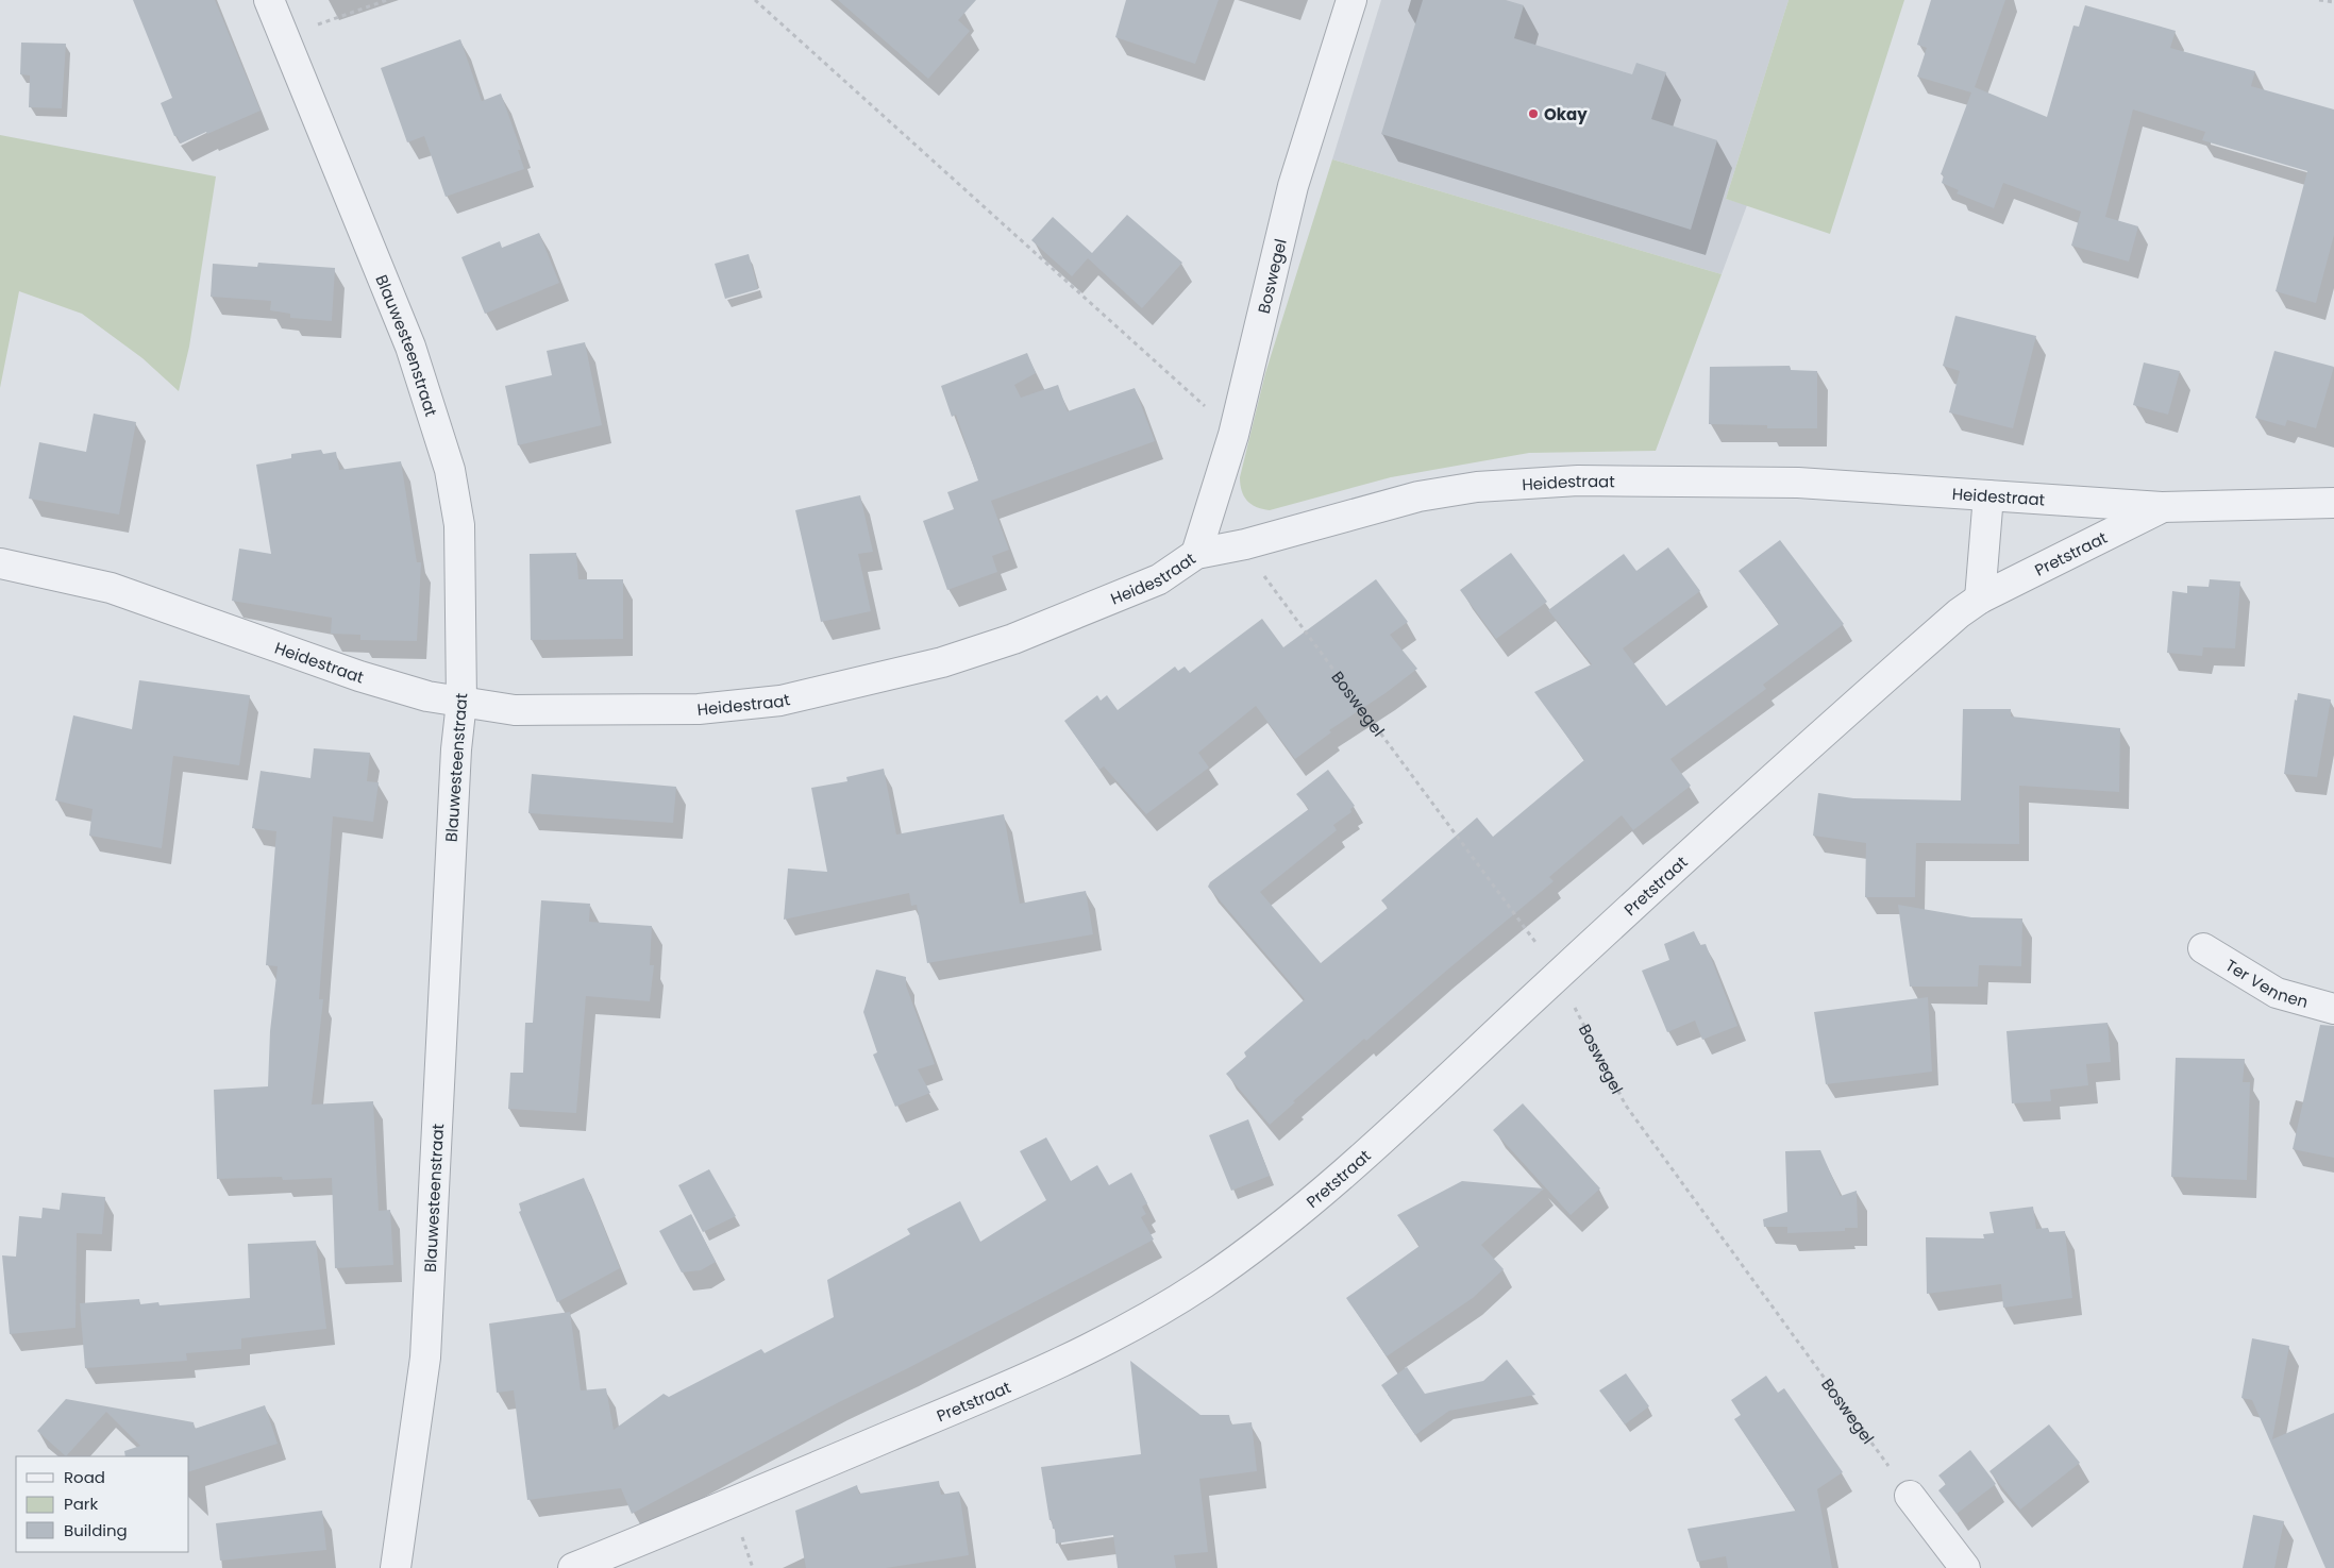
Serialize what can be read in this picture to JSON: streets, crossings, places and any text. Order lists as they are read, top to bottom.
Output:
{
  "streets": {
    "street": [
      "Boswegel",
      "Blauwesteenstraat",
      "Heidestraat",
      "Pretstraat",
      "Ter Vennen"
    ]
  },
  "crossings": [
    ["Boswegel", "Heidestraat"],
    ["Boswegel", "Pretstraat"],
    ["Blauwesteenstraat", "Heidestraat"],
    ["Heidestraat", "Pretstraat"]
  ],
  "places": ["Okay"],
  "legend": ["Road", "Park", "Building"]
}
